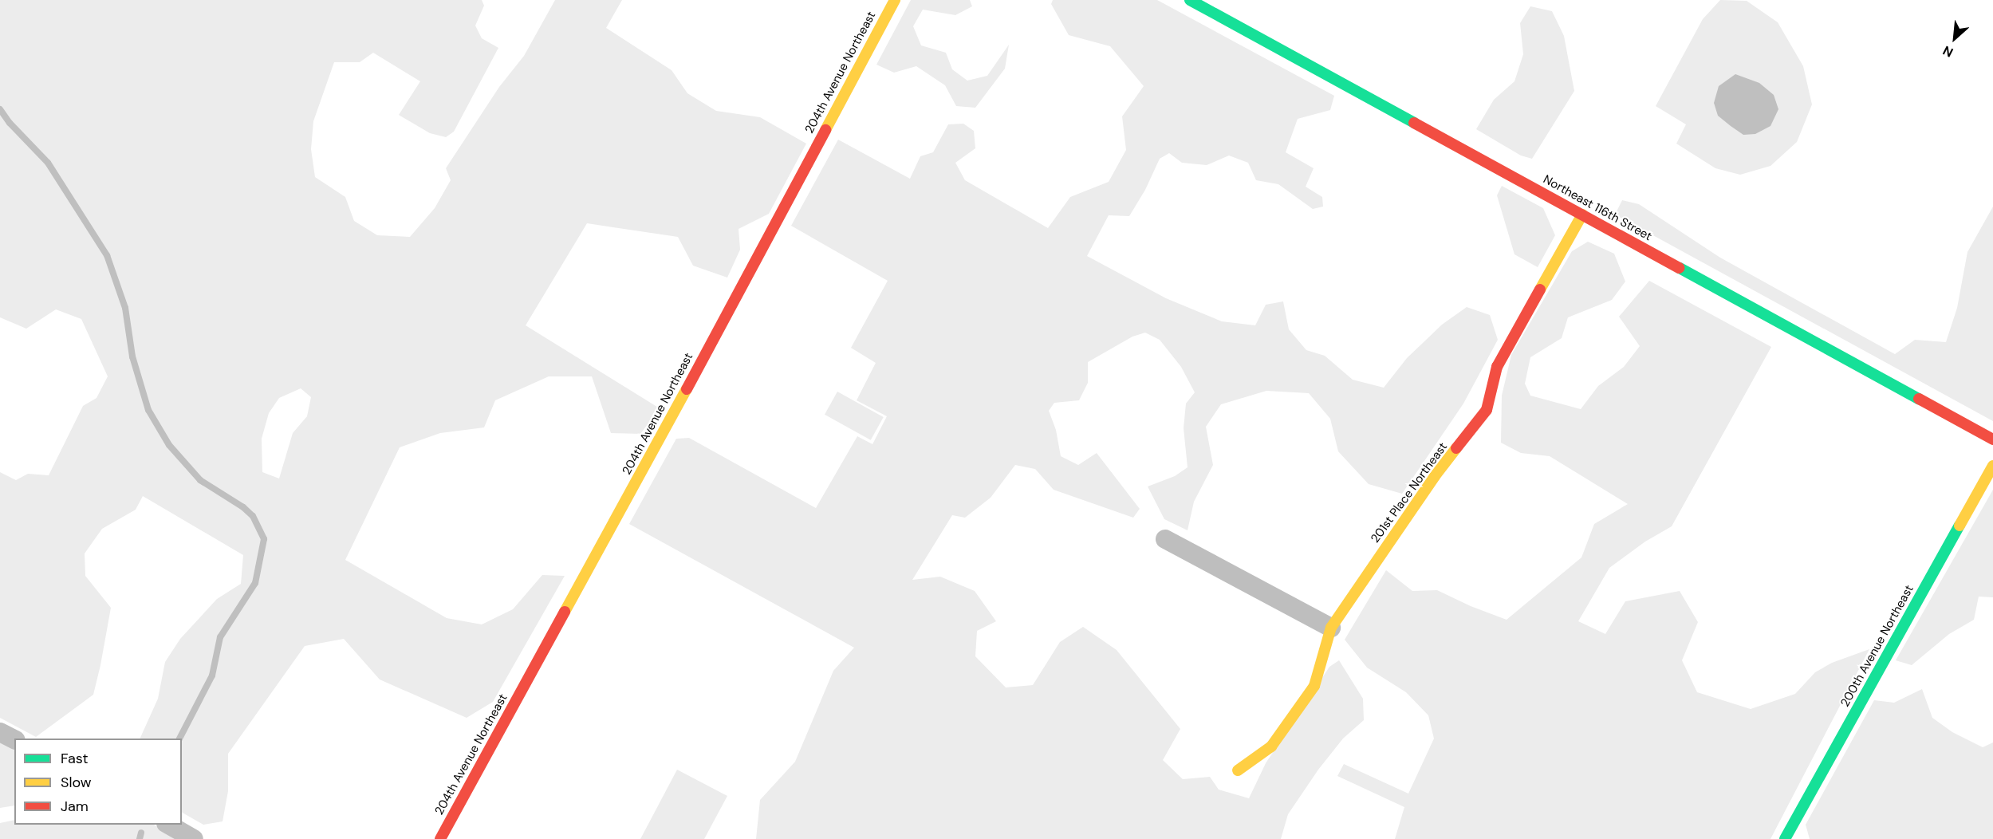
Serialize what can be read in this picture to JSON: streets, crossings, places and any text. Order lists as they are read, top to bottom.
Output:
{
  "streets": {
    "street": [
      "204th Avenue Northeast",
      "Northeast 116th Street",
      "201st Place Northeast",
      "200th Avenue Northeast"
    ]
  },
  "crossings": [
    ["Northeast 116th Street", "201st Place Northeast"]
  ],
  "legend": ["Fast", "Slow", "Jam"],
  "north": "bottom left"
}
